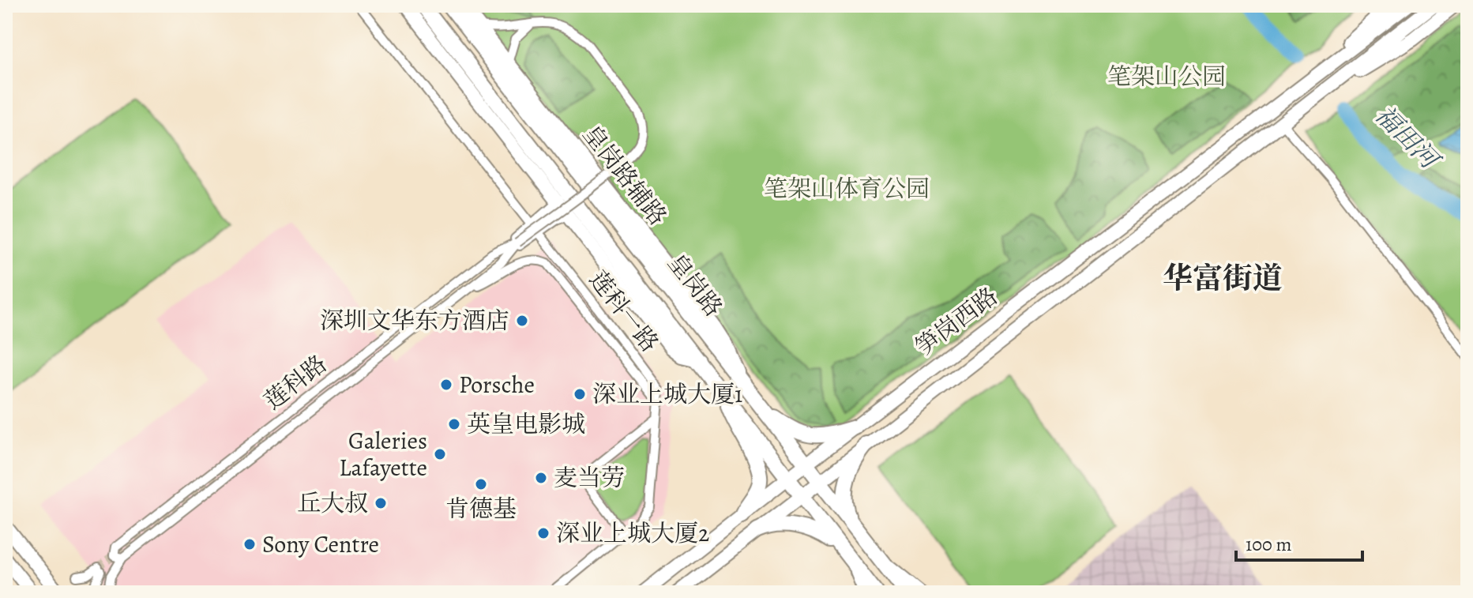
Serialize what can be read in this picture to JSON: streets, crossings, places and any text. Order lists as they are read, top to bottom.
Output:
{
  "streets": {
    "highway": ["皇岗路"],
    "main road": ["皇岗路辅路", "笋岗西路"],
    "street": ["莲科一路", "莲科路"]
  },
  "crossings": [
    ["皇岗路辅路", "皇岗路"],
    ["皇岗路辅路", "莲科路"],
    ["皇岗路", "笋岗西路"],
    ["莲科一路", "莲科路"]
  ],
  "districts": ["华富街道"],
  "water": ["福田河"],
  "parks": ["笔架山公园", "笔架山体育公园"],
  "places": [
    "深圳文华东方酒店",
    "Porsche",
    "深业上城大厦1",
    "英皇电影城",
    "Galeries Lafayette",
    "麦当劳",
    "肯德基",
    "丘大叔",
    "深业上城大厦2",
    "Sony Centre"
  ],
  "scale_bar": "100 m"
}
